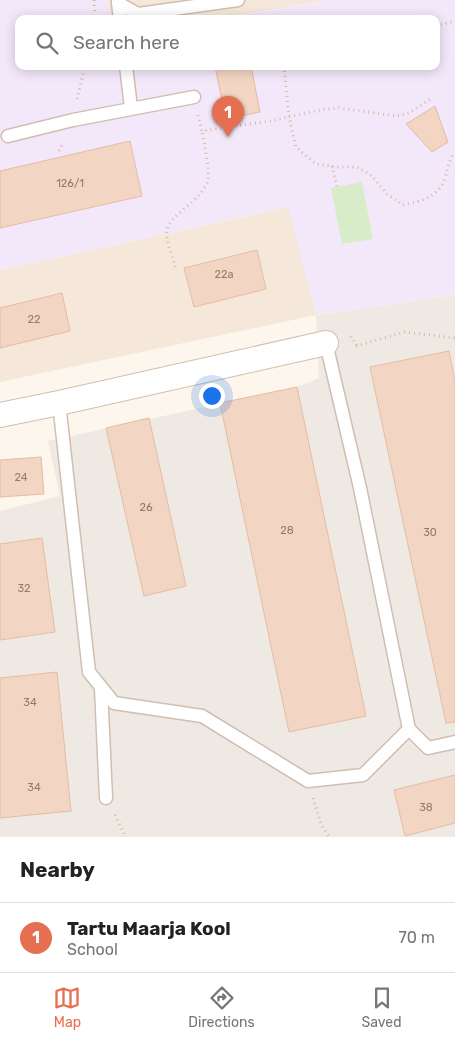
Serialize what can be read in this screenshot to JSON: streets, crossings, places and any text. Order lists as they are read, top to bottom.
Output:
{
  "house_numbers": [
    "126/1",
    "22a",
    "22",
    "24",
    "26",
    "28",
    "30",
    "32",
    "34",
    "34",
    "38"
  ],
  "page": {
    "search": "Search here",
    "pins": "1",
    "heading": "Nearby",
    "list": [
      {
        "mark": "1",
        "name": "Tartu Maarja Kool",
        "note": "School",
        "value": "70 m"
      }
    ],
    "nav": ["Map", "Directions", "Saved"]
  }
}
